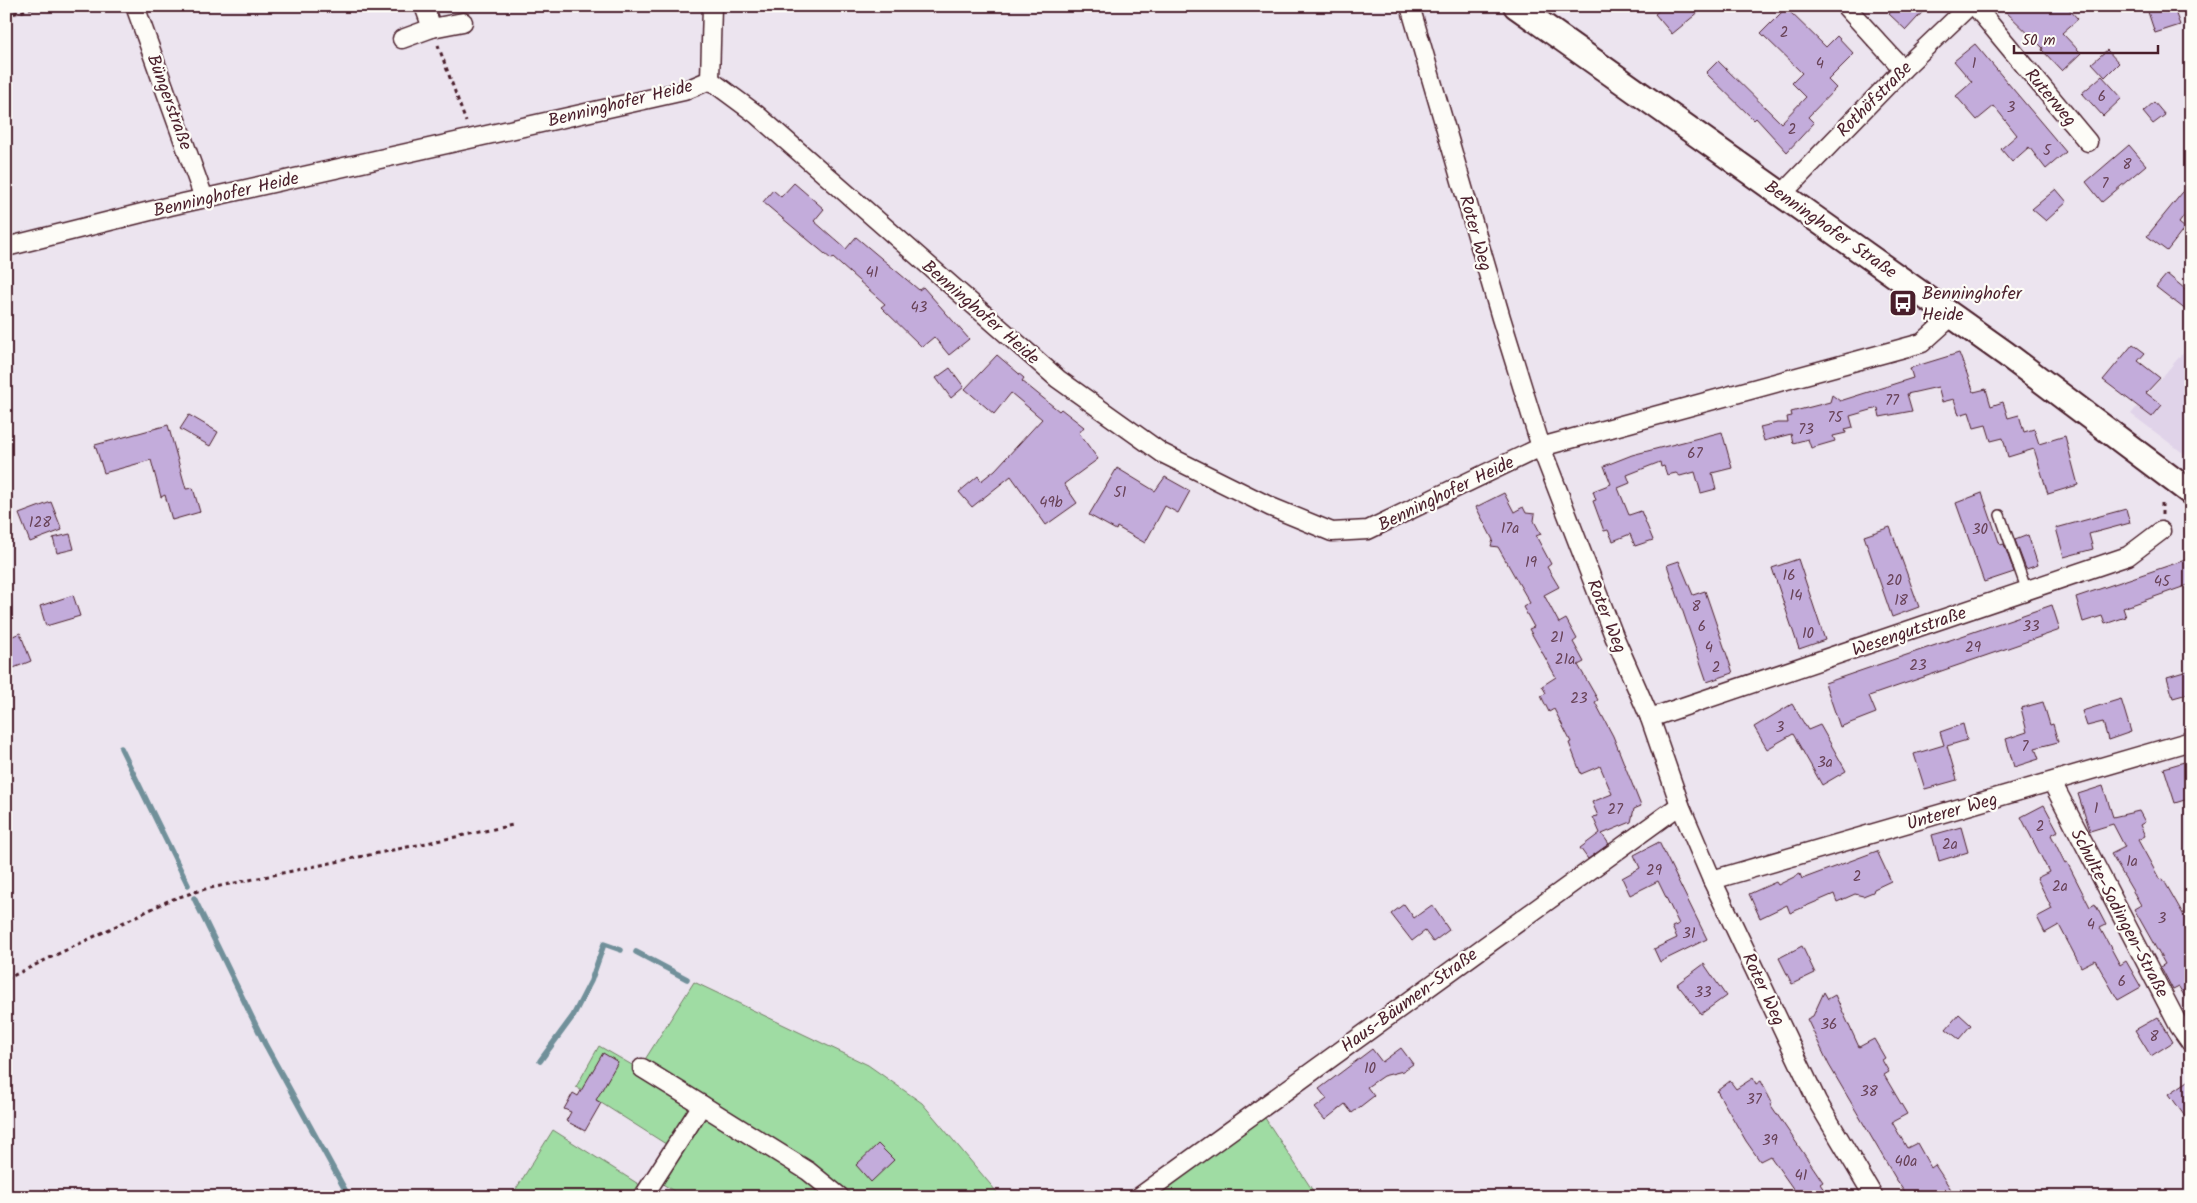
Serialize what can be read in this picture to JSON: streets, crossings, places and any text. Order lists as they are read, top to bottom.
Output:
{
  "streets": {
    "main road": ["Benninghofer Straße"],
    "street": [
      "Ruterweg",
      "Rothöfstraße",
      "Büngerstraße",
      "Benninghofer Heide",
      "Roter Weg",
      "Wesengutstraße",
      "Unterer Weg",
      "Schulte-Sodingen-Straße",
      "Haus-Bäumen-Straße"
    ]
  },
  "crossings": [
    ["Rothöfstraße", "Benninghofer Straße"],
    ["Büngerstraße", "Benninghofer Heide"],
    ["Benninghofer Heide", "Benninghofer Straße"],
    ["Benninghofer Heide", "Roter Weg"],
    ["Roter Weg", "Wesengutstraße"],
    ["Roter Weg", "Unterer Weg"],
    ["Roter Weg", "Haus-Bäumen-Straße"],
    ["Unterer Weg", "Schulte-Sodingen-Straße"]
  ],
  "places": {
    "bus stop": ["Benninghofer Heide"]
  },
  "house_numbers": [
    "2",
    "4",
    "1",
    "6",
    "3",
    "2",
    "5",
    "8",
    "7",
    "41",
    "43",
    "77",
    "75",
    "73",
    "67",
    "51",
    "49b",
    "128",
    "17a",
    "30",
    "19",
    "16",
    "20",
    "45",
    "14",
    "18",
    "8",
    "6",
    "33",
    "10",
    "21",
    "4",
    "29",
    "21a",
    "23",
    "2",
    "23",
    "3",
    "7",
    "3a",
    "1",
    "27",
    "2",
    "2a",
    "1a",
    "29",
    "2",
    "2a",
    "3",
    "4",
    "31",
    "6",
    "33",
    "36",
    "8",
    "10",
    "38",
    "37",
    "39",
    "40a",
    "41"
  ],
  "scale_bar": "50 m"
}
